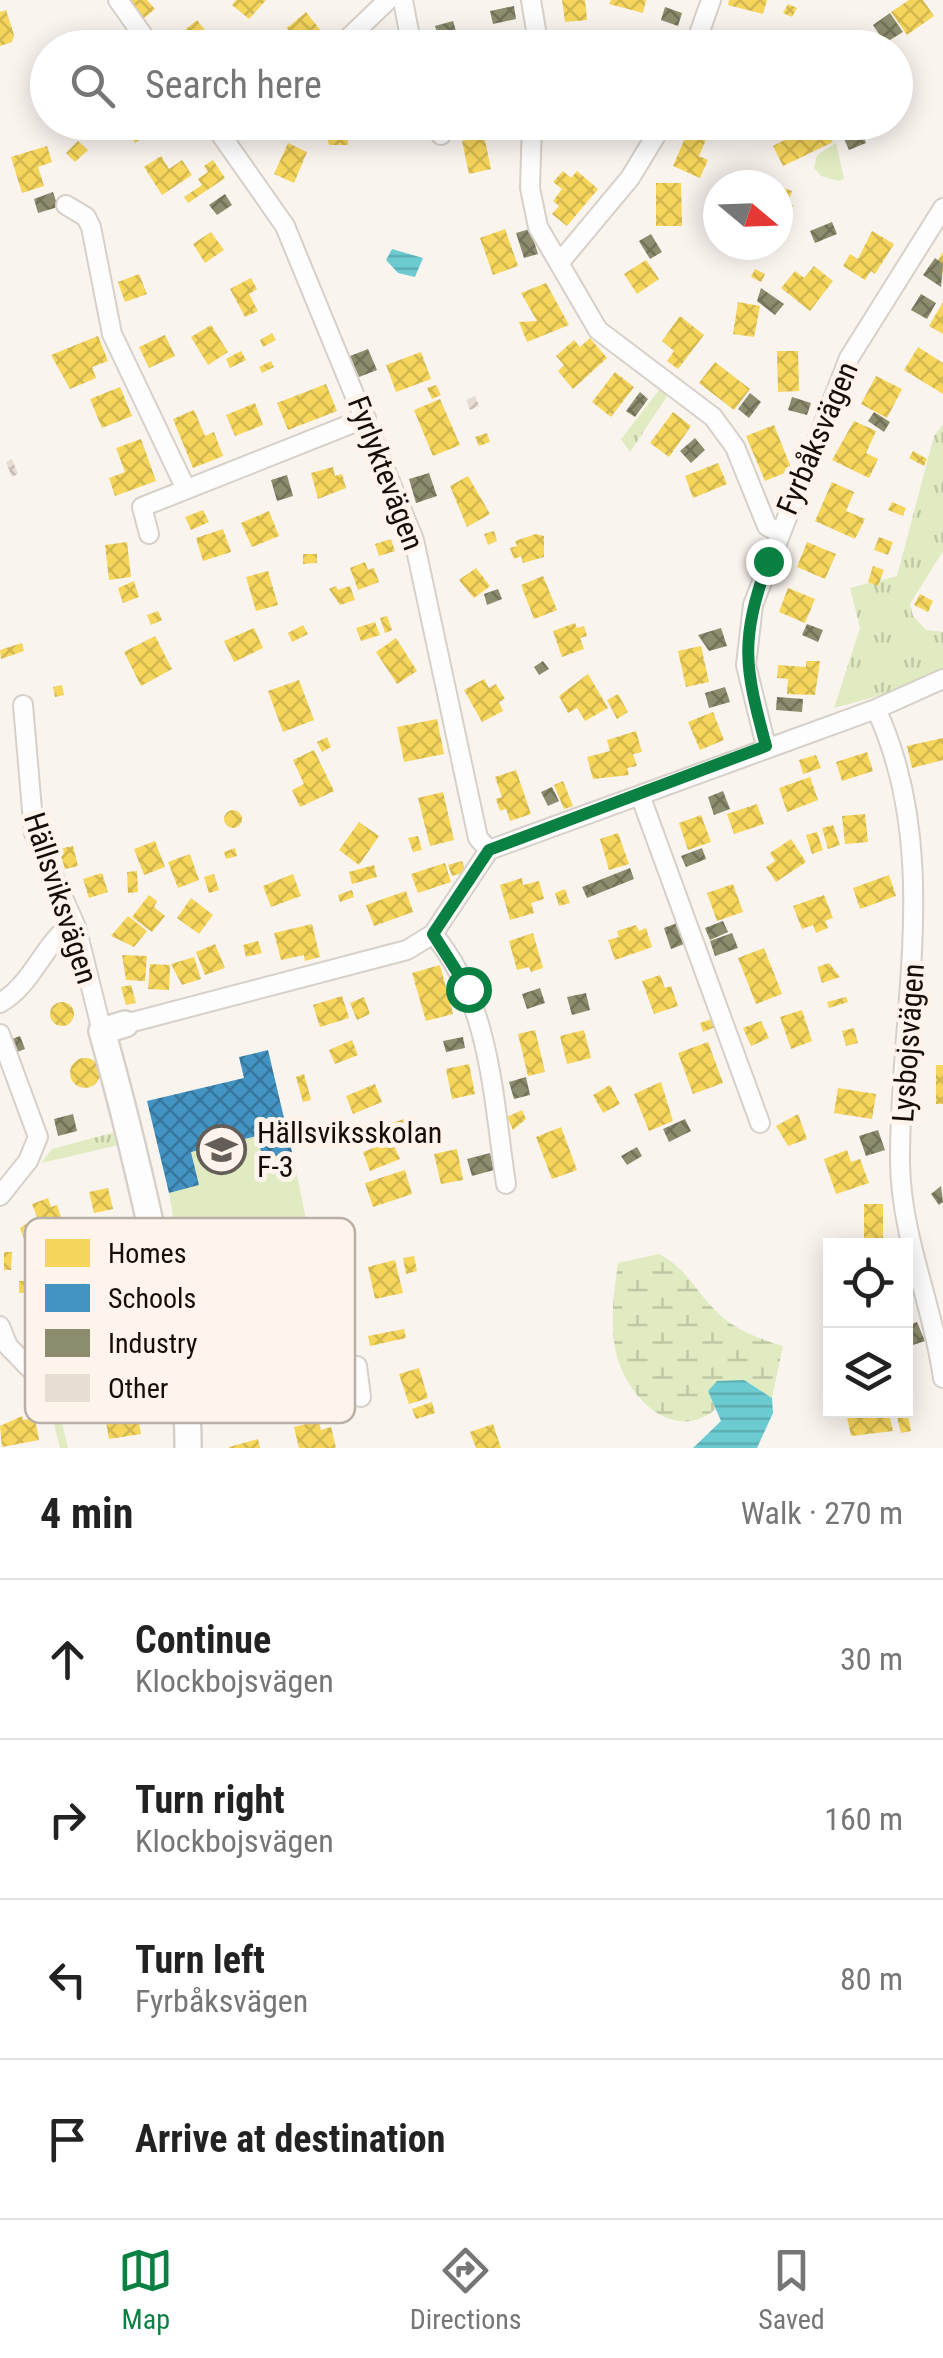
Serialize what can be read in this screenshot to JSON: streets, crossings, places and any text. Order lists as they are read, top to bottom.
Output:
{
  "streets": {
    "street": [
      "Fyrbåksvägen",
      "Fyrlyktevägen",
      "Hällsviksvägen",
      "Lysbojsvägen"
    ]
  },
  "places": {
    "school or university": ["Hällsviksskolan F-3"]
  },
  "legend": [
    "Homes",
    "Schools",
    "Industry",
    "Other"
  ],
  "north": "right",
  "page": {
    "search": "Search here",
    "heading": ["4 min", "Walk · 270 m"],
    "list": [
      ["Continue", "Klockbojsvägen", "30 m"],
      ["Turn right", "Klockbojsvägen", "160 m"],
      ["Turn left", "Fyrbåksvägen", "80 m"],
      "Arrive at destination"
    ],
    "nav": ["Map", "Directions", "Saved"]
  }
}
